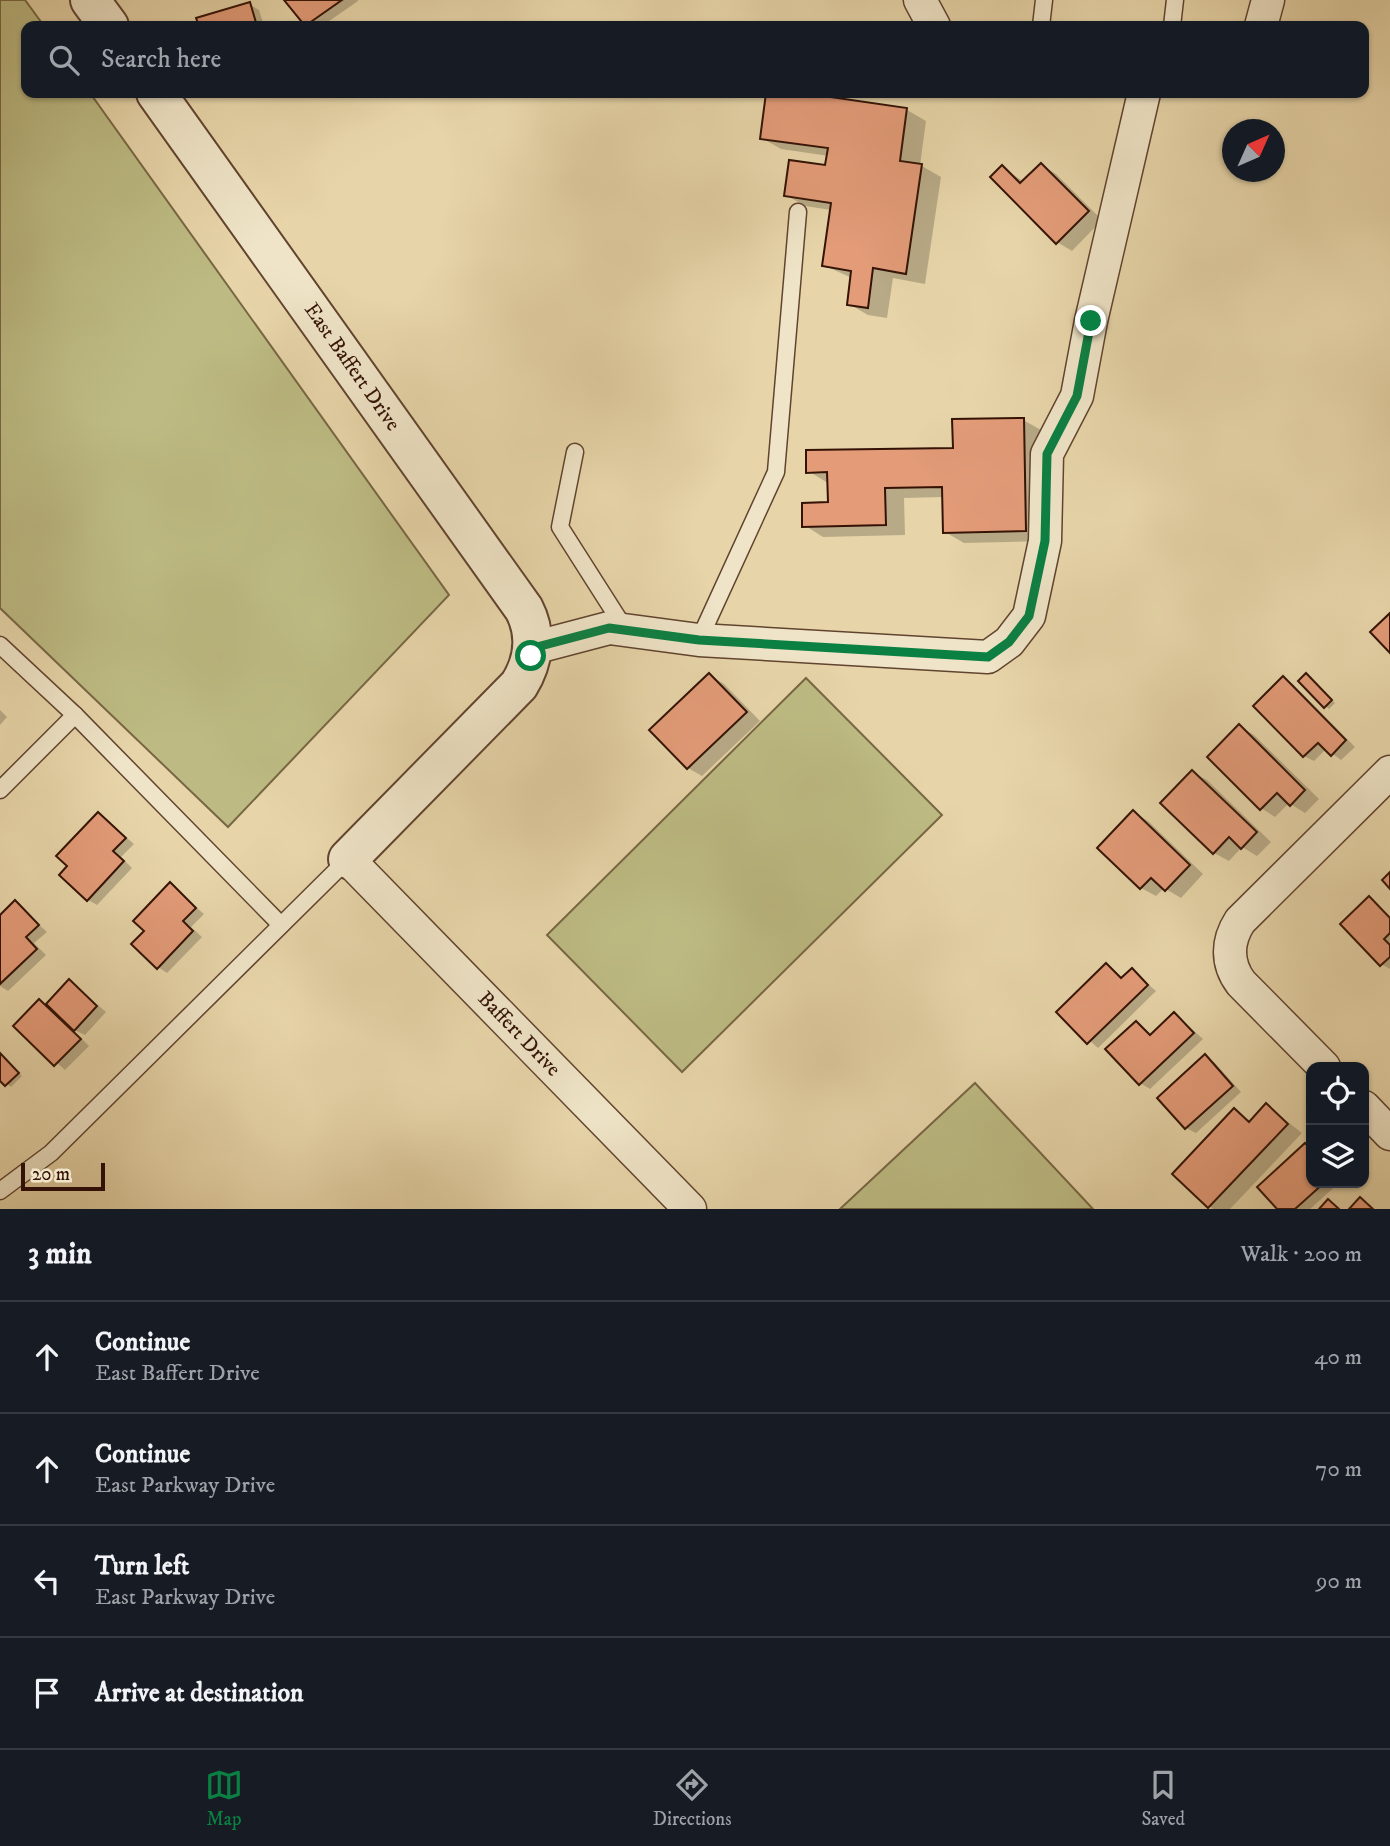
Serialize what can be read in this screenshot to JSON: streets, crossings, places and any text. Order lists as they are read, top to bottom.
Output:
{
  "streets": {
    "street": ["East Baffert Drive", "Baffert Drive"]
  },
  "scale_bar": "20 m",
  "north": "top right",
  "page": {
    "search": "Search here",
    "scale": "20 m",
    "heading": ["3 min", "Walk · 200 m"],
    "list": [
      ["Continue", "East Baffert Drive", "40 m"],
      ["Continue", "East Parkway Drive", "70 m"],
      ["Turn left", "East Parkway Drive", "90 m"],
      "Arrive at destination"
    ],
    "nav": ["Map", "Directions", "Saved"]
  }
}
